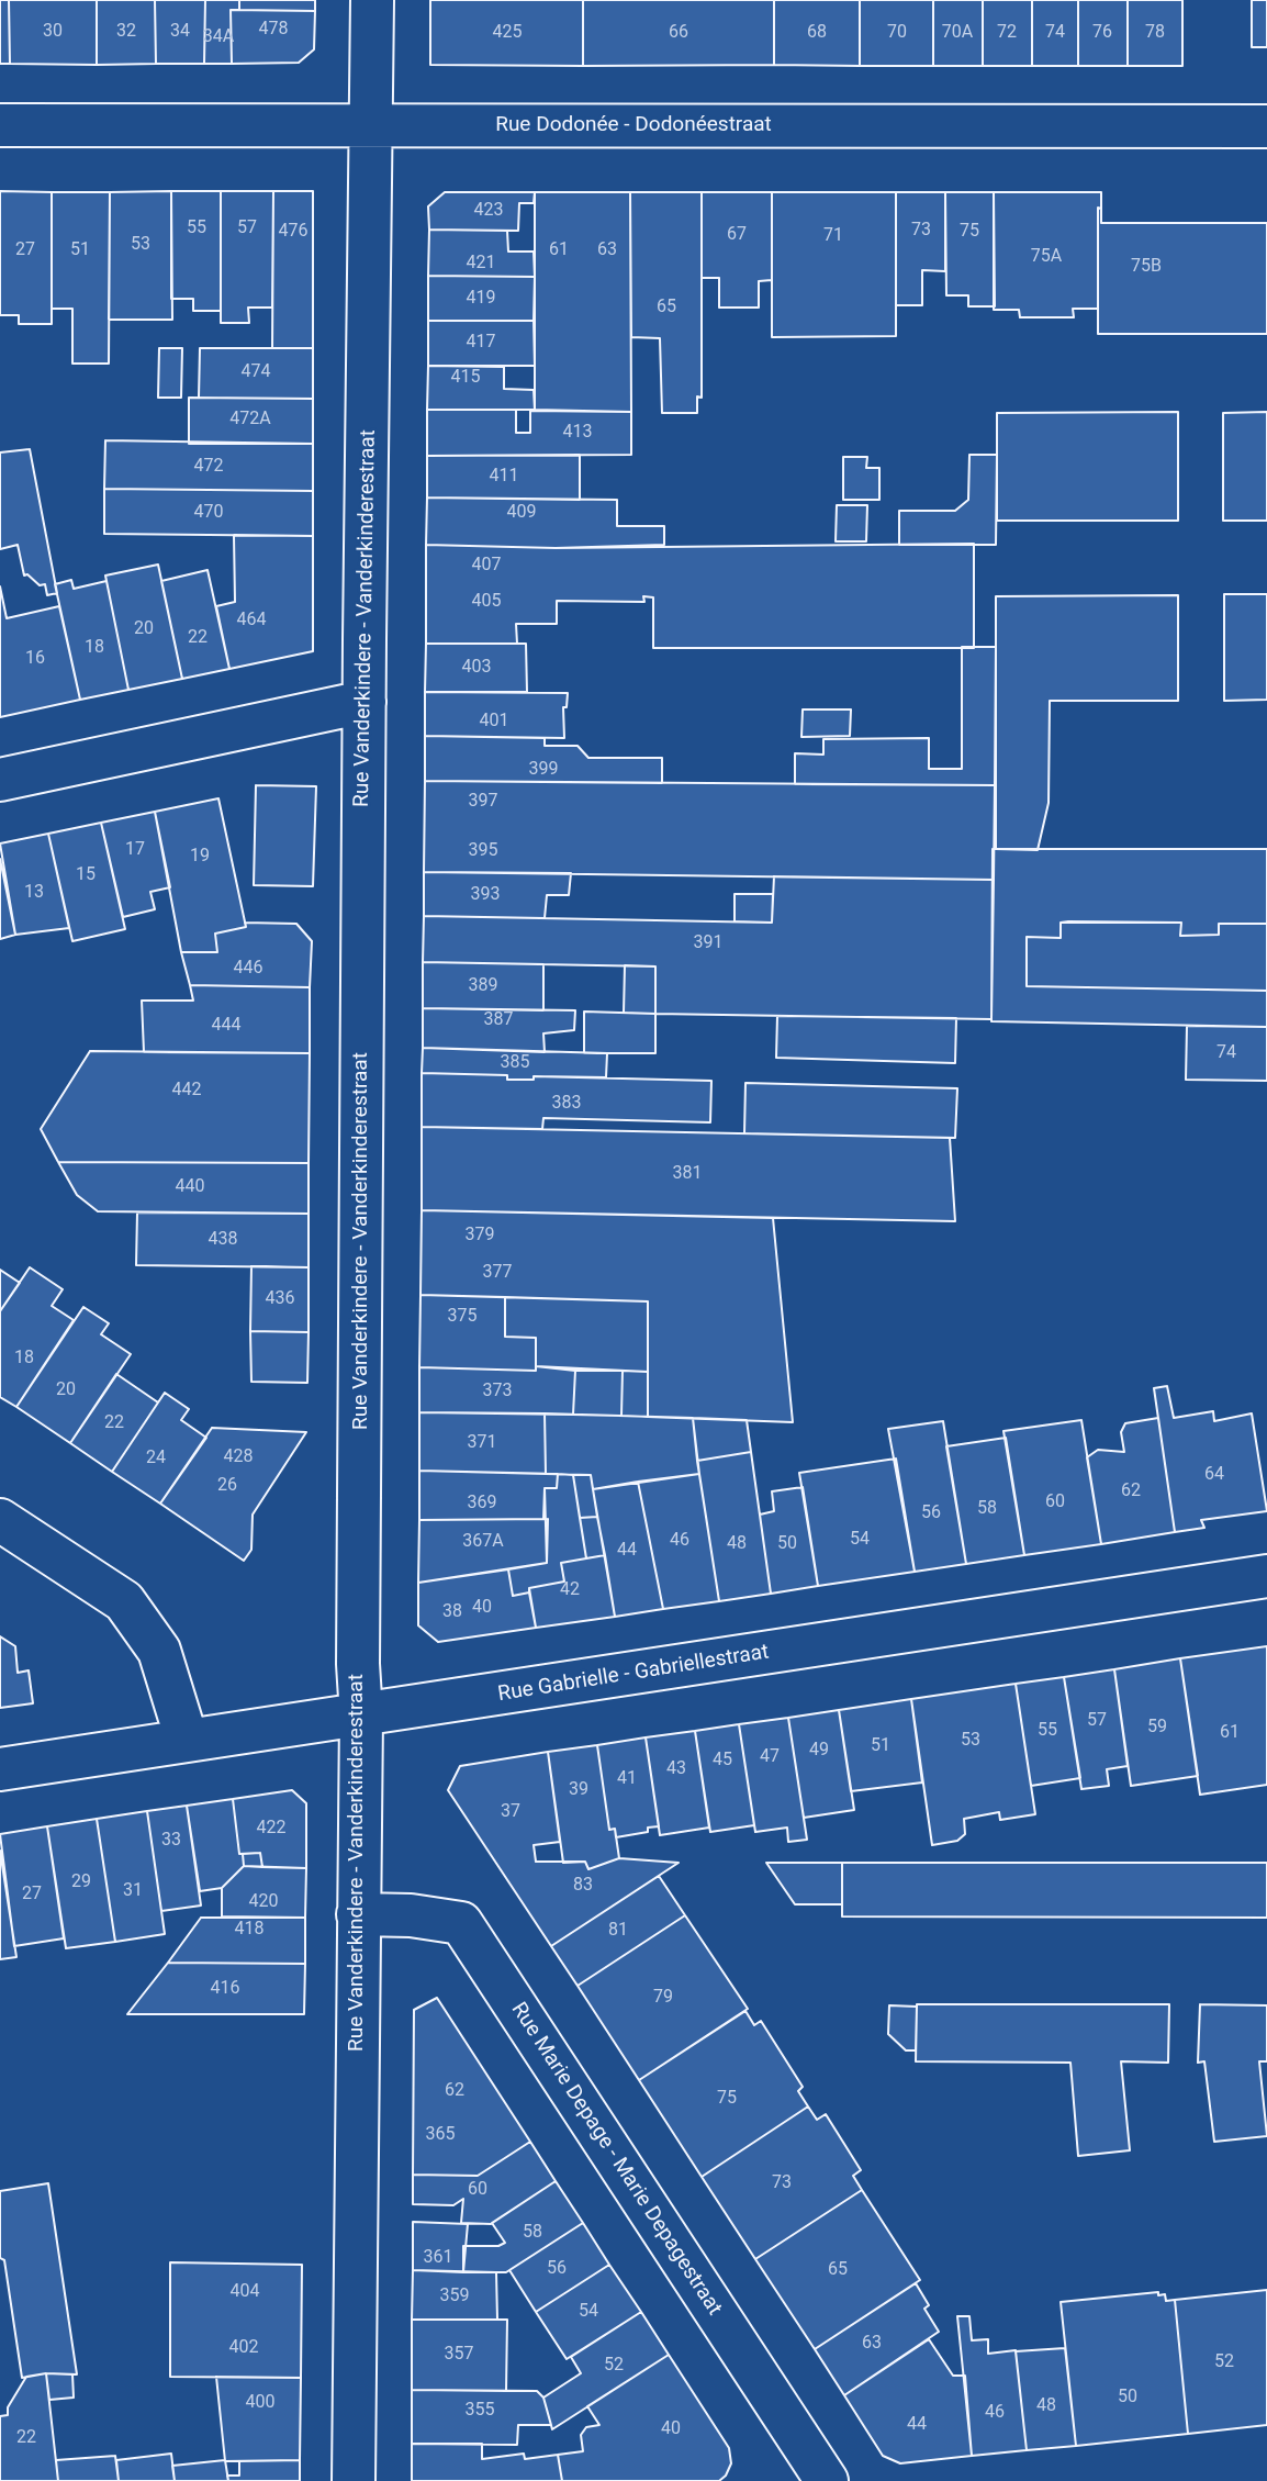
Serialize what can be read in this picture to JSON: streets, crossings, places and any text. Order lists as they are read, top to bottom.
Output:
{
  "streets": {
    "street": [
      "Rue Dodonée - Dodonéestraat",
      "Rue Vanderkindere - Vanderkinderestraat",
      "Rue Gabrielle - Gabriellestraat",
      "Rue Marie Depage - Marie Depagestraat"
    ]
  },
  "crossings": [
    ["Rue Dodonée - Dodonéestraat", "Rue Vanderkindere - Vanderkinderestraat"],
    ["Rue Vanderkindere - Vanderkinderestraat", "Rue Gabrielle - Gabriellestraat"],
    ["Rue Vanderkindere - Vanderkinderestraat", "Rue Marie Depage - Marie Depagestraat"]
  ],
  "house_numbers": [
    "478",
    "30",
    "32",
    "34",
    "425",
    "66",
    "68",
    "70",
    "70A",
    "72",
    "74",
    "76",
    "78",
    "34A",
    "423",
    "55",
    "57",
    "73",
    "476",
    "75",
    "67",
    "71",
    "53",
    "27",
    "51",
    "61",
    "63",
    "75A",
    "421",
    "75B",
    "419",
    "65",
    "417",
    "474",
    "415",
    "472A",
    "413",
    "472",
    "411",
    "470",
    "409",
    "407",
    "405",
    "464",
    "20",
    "22",
    "18",
    "16",
    "403",
    "401",
    "399",
    "397",
    "17",
    "395",
    "19",
    "15",
    "13",
    "393",
    "391",
    "446",
    "389",
    "387",
    "444",
    "74",
    "385",
    "442",
    "383",
    "381",
    "440",
    "379",
    "438",
    "377",
    "436",
    "375",
    "18",
    "20",
    "373",
    "22",
    "371",
    "428",
    "24",
    "64",
    "26",
    "62",
    "60",
    "369",
    "58",
    "56",
    "54",
    "46",
    "367A",
    "48",
    "50",
    "44",
    "42",
    "40",
    "38",
    "57",
    "59",
    "55",
    "61",
    "53",
    "51",
    "49",
    "47",
    "45",
    "43",
    "41",
    "39",
    "37",
    "422",
    "33",
    "29",
    "83",
    "31",
    "27",
    "420",
    "418",
    "81",
    "416",
    "79",
    "62",
    "75",
    "365",
    "73",
    "60",
    "58",
    "361",
    "56",
    "65",
    "404",
    "359",
    "54",
    "63",
    "402",
    "357",
    "52",
    "52",
    "50",
    "400",
    "48",
    "355",
    "46",
    "44",
    "40",
    "22"
  ]
}
